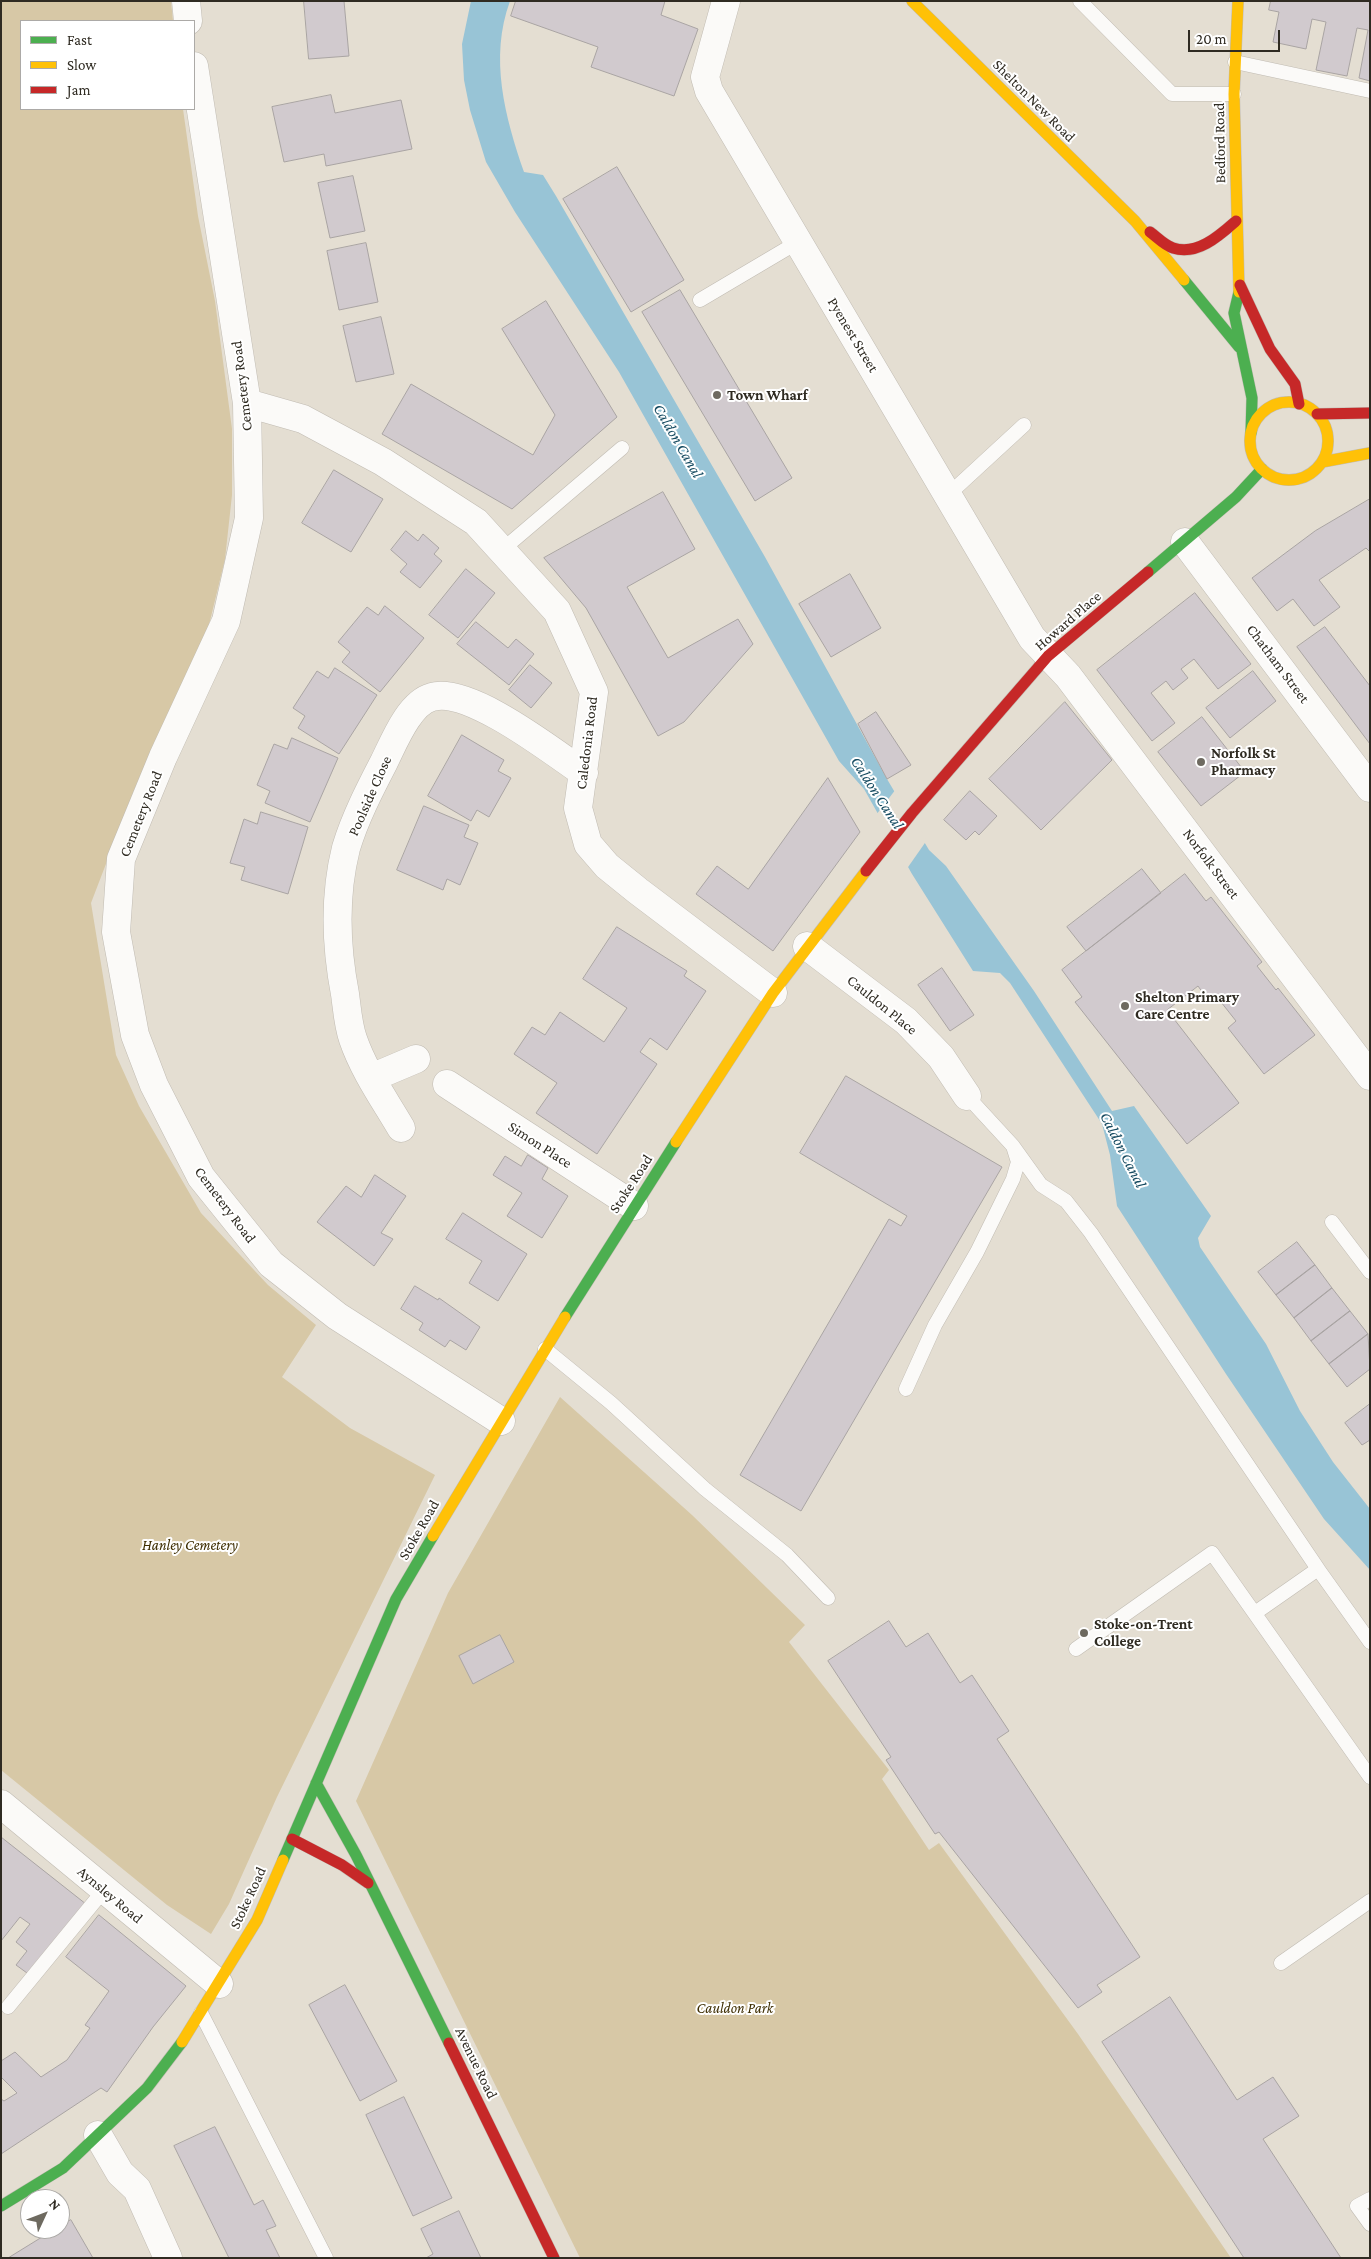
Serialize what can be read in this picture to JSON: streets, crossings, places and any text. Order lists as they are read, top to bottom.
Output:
{
  "streets": {
    "main road": [
      "Shelton New Road",
      "Bedford Road",
      "Howard Place",
      "Stoke Road",
      "Avenue Road"
    ],
    "street": [
      "Pyenest Street",
      "Cemetery Road",
      "Chatham Street",
      "Caledonia Road",
      "Poolside Close",
      "Norfolk Street",
      "Cauldon Place",
      "Simon Place",
      "Aynsley Road"
    ]
  },
  "crossings": [
    ["Shelton New Road", "Bedford Road"],
    ["Bedford Road", "Howard Place"],
    ["Pyenest Street", "Howard Place"],
    ["Pyenest Street", "Norfolk Street"],
    ["Cemetery Road", "Caledonia Road"],
    ["Cemetery Road", "Stoke Road"],
    ["Howard Place", "Chatham Street"],
    ["Howard Place", "Norfolk Street"],
    ["Howard Place", "Stoke Road"],
    ["Caledonia Road", "Poolside Close"],
    ["Caledonia Road", "Stoke Road"],
    ["Cauldon Place", "Stoke Road"],
    ["Simon Place", "Stoke Road"],
    ["Stoke Road", "Aynsley Road"],
    ["Stoke Road", "Avenue Road"]
  ],
  "water": ["Caldon Canal"],
  "parks": ["Hanley Cemetery", "Cauldon Park"],
  "places": [
    "Town Wharf",
    "Norfolk St Pharmacy",
    "Shelton Primary Care Centre",
    "Stoke-on-Trent College"
  ],
  "legend": ["Fast", "Slow", "Jam"],
  "scale_bar": "20 m",
  "north": "top right"
}
